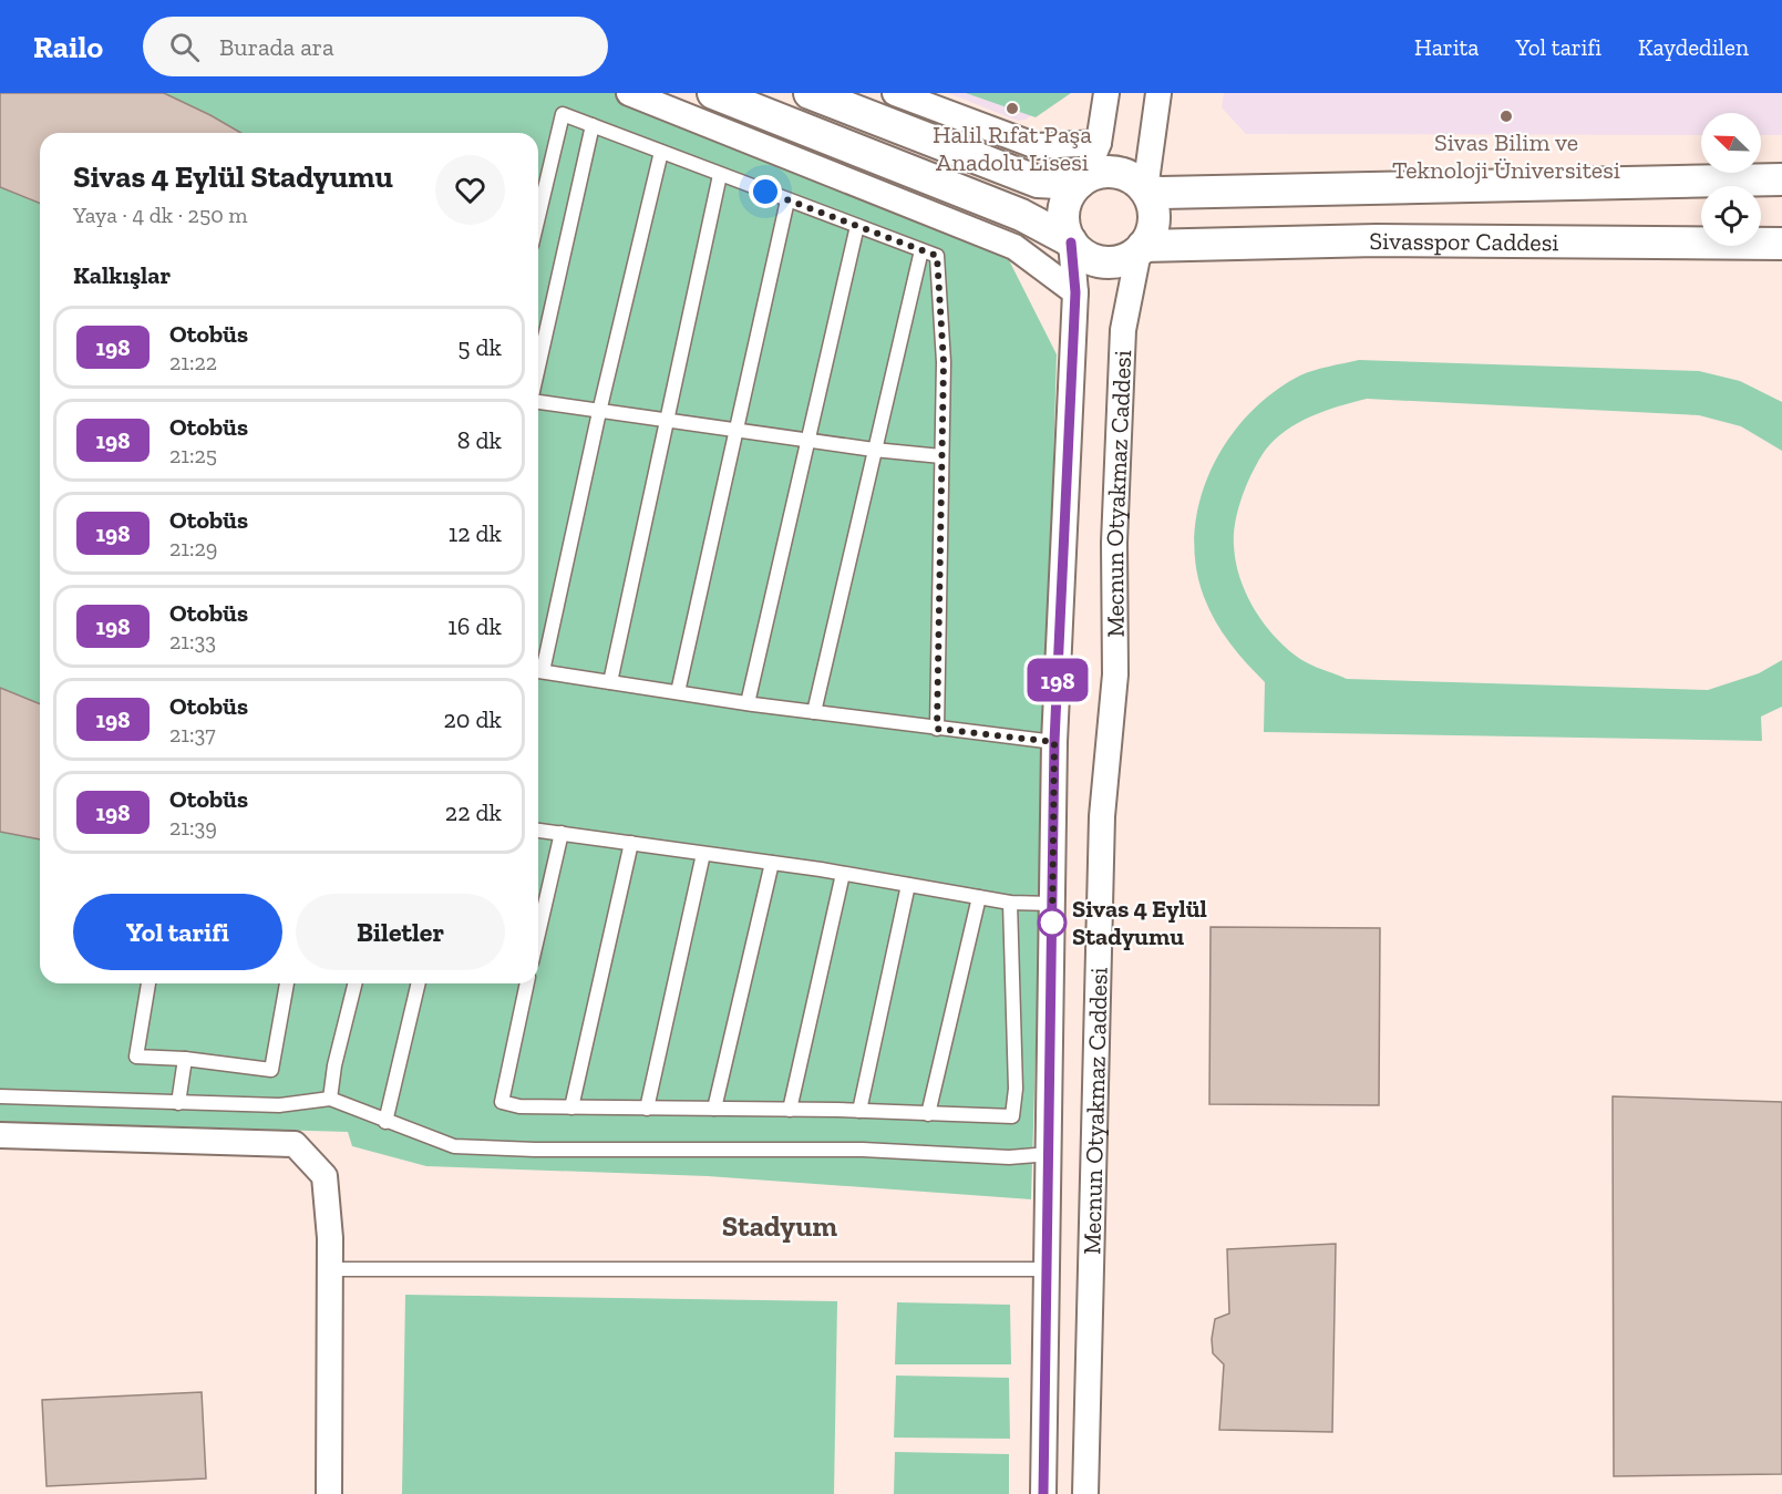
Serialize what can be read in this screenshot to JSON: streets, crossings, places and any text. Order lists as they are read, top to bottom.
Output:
{
  "streets": {
    "street": ["Sivasspor Caddesi", "Mecnun Otyakmaz Caddesi"]
  },
  "crossings": [
    ["Sivasspor Caddesi", "Mecnun Otyakmaz Caddesi"]
  ],
  "districts": ["Stadyum"],
  "places": ["Halil Rıfat Paşa Anadolu Lisesi", "Sivas Bilim ve Teknoloji Üniversitesi", "Sivas 4 Eylül Stadyumu"],
  "lines": ["bus line 198"],
  "north": "top left",
  "page": {
    "header": "Railo",
    "search": "Burada ara",
    "nav": ["Harita", "Yol tarifi", "Kaydedilen"],
    "on_map": "198",
    "heading": [
      ["Sivas 4 Eylül Stadyumu", "Yaya · 4 dk · 250 m"],
      "Kalkışlar"
    ],
    "list": [
      {
        "mark": "198",
        "name": "Otobüs",
        "note": "21:22",
        "value": "5 dk"
      },
      {
        "mark": "198",
        "name": "Otobüs",
        "note": "21:25",
        "value": "8 dk"
      },
      {
        "mark": "198",
        "name": "Otobüs",
        "note": "21:29",
        "value": "12 dk"
      },
      {
        "mark": "198",
        "name": "Otobüs",
        "note": "21:33",
        "value": "16 dk"
      },
      {
        "mark": "198",
        "name": "Otobüs",
        "note": "21:37",
        "value": "20 dk"
      },
      {
        "mark": "198",
        "name": "Otobüs",
        "note": "21:39",
        "value": "22 dk"
      }
    ],
    "buttons": ["Yol tarifi", "Biletler"]
  }
}
